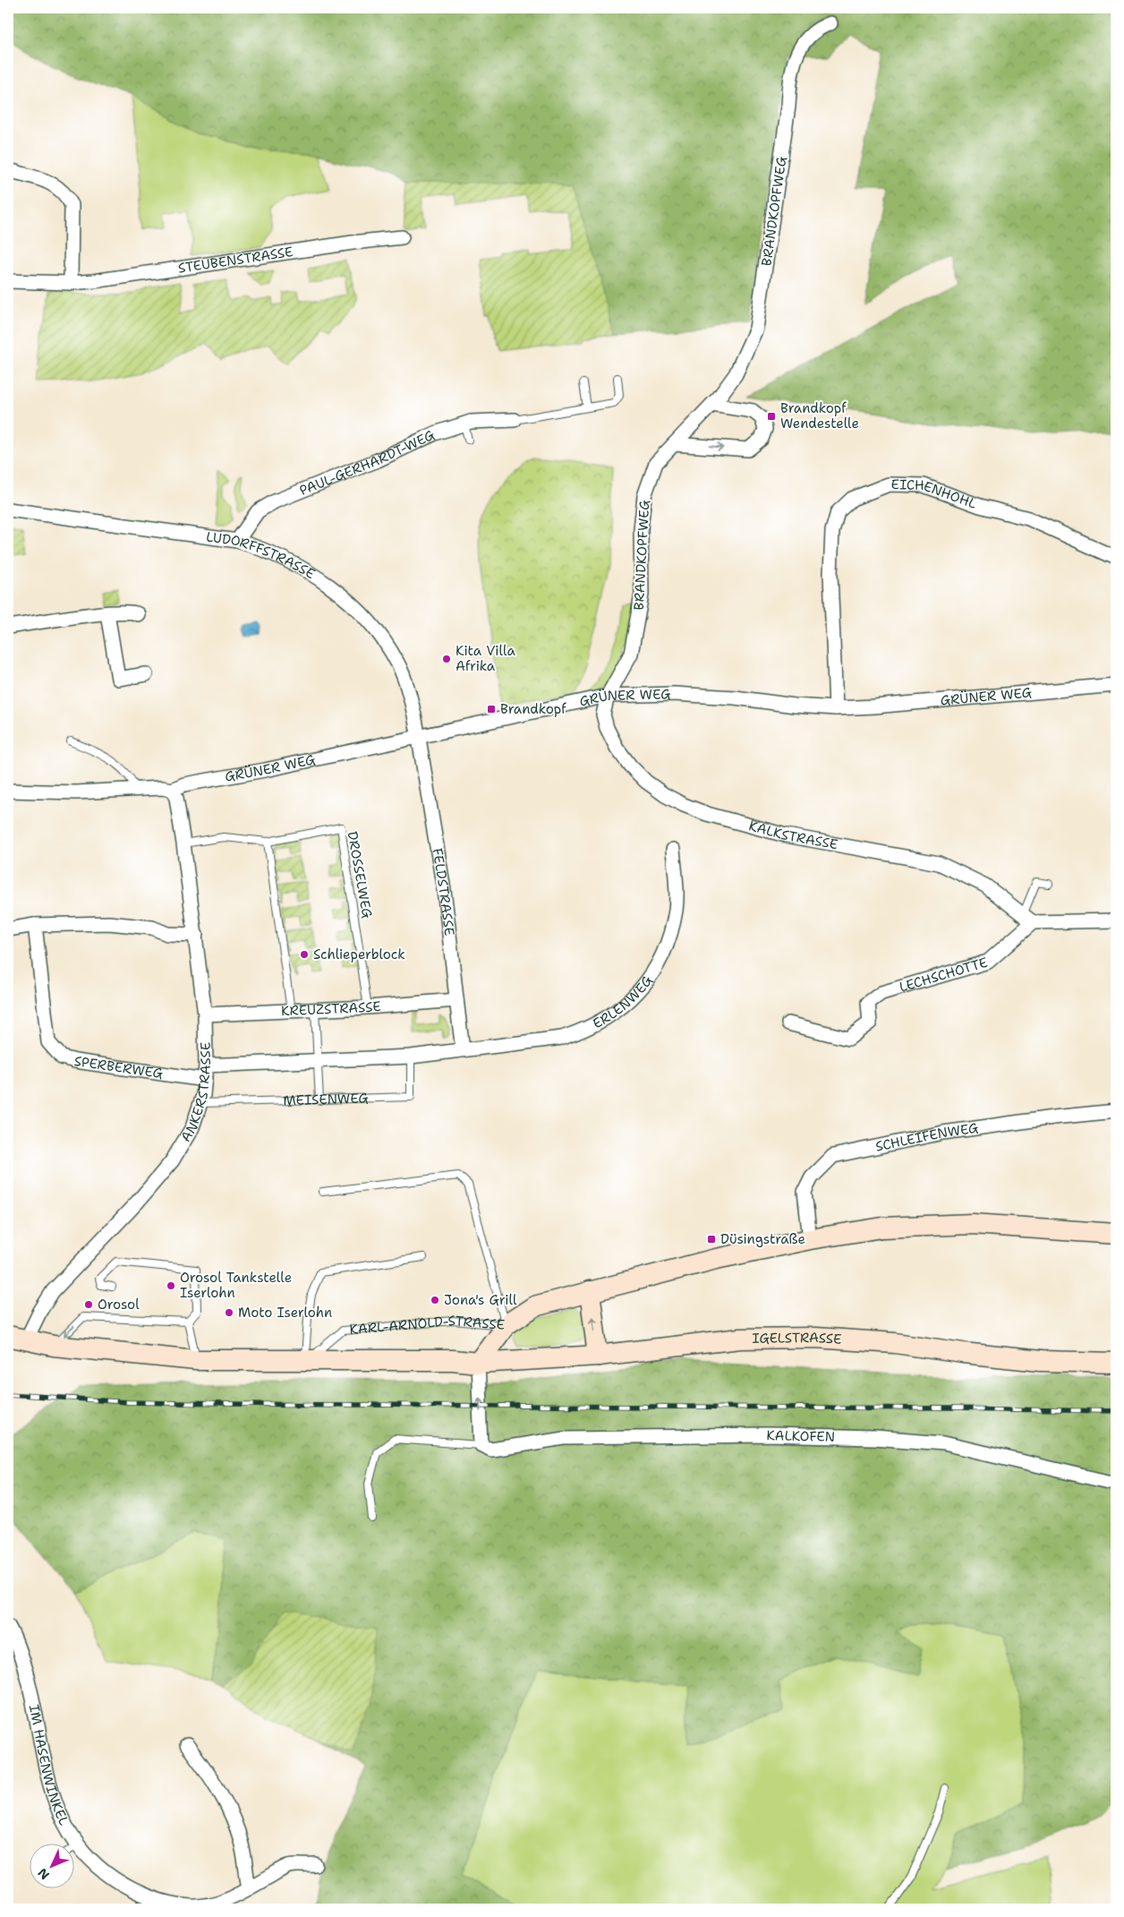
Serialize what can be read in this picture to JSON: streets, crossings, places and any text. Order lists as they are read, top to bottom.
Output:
{
  "streets": {
    "main road": ["IGELSTRASSE"],
    "street": [
      "BRANDKOPFWEG",
      "STEUBENSTRASSE",
      "PAUL-GERHARDT-WEG",
      "EICHENHOHL",
      "LUDORFFSTRASSE",
      "GRÜNER WEG",
      "KALKSTRASSE",
      "FELDSTRASSE",
      "LECHSCHOTTE",
      "ERLENWEG",
      "KREUZSTRASSE",
      "SPERBERWEG",
      "ANKERSTRASSE",
      "SCHLEIFENWEG",
      "KALKOFEN",
      "IM HASENWINKEL"
    ],
    "lane": ["DROSSELWEG", "MEISENWEG", "KARL-ARNOLD-STRASSE"]
  },
  "crossings": [
    ["BRANDKOPFWEG", "GRÜNER WEG"],
    ["BRANDKOPFWEG", "KALKSTRASSE"],
    ["PAUL-GERHARDT-WEG", "LUDORFFSTRASSE"],
    ["EICHENHOHL", "GRÜNER WEG"],
    ["LUDORFFSTRASSE", "GRÜNER WEG"],
    ["LUDORFFSTRASSE", "FELDSTRASSE"],
    ["GRÜNER WEG", "KALKSTRASSE"],
    ["GRÜNER WEG", "FELDSTRASSE"],
    ["GRÜNER WEG", "ANKERSTRASSE"],
    ["KALKSTRASSE", "LECHSCHOTTE"],
    ["DROSSELWEG", "KREUZSTRASSE"],
    ["FELDSTRASSE", "ERLENWEG"],
    ["FELDSTRASSE", "KREUZSTRASSE"],
    ["KREUZSTRASSE", "ANKERSTRASSE"],
    ["SPERBERWEG", "ANKERSTRASSE"],
    ["ANKERSTRASSE", "MEISENWEG"]
  ],
  "places": {
    "transit": ["Brandkopf Wendestelle", "Brandkopf", "Düsingstraße"],
    "other": [
      "Kita Villa Afrika",
      "Schlieperblock",
      "Orosol Tankstelle Iserlohn",
      "Jona's Grill",
      "Orosol",
      "Moto Iserlohn"
    ]
  },
  "north": "bottom left"
}
